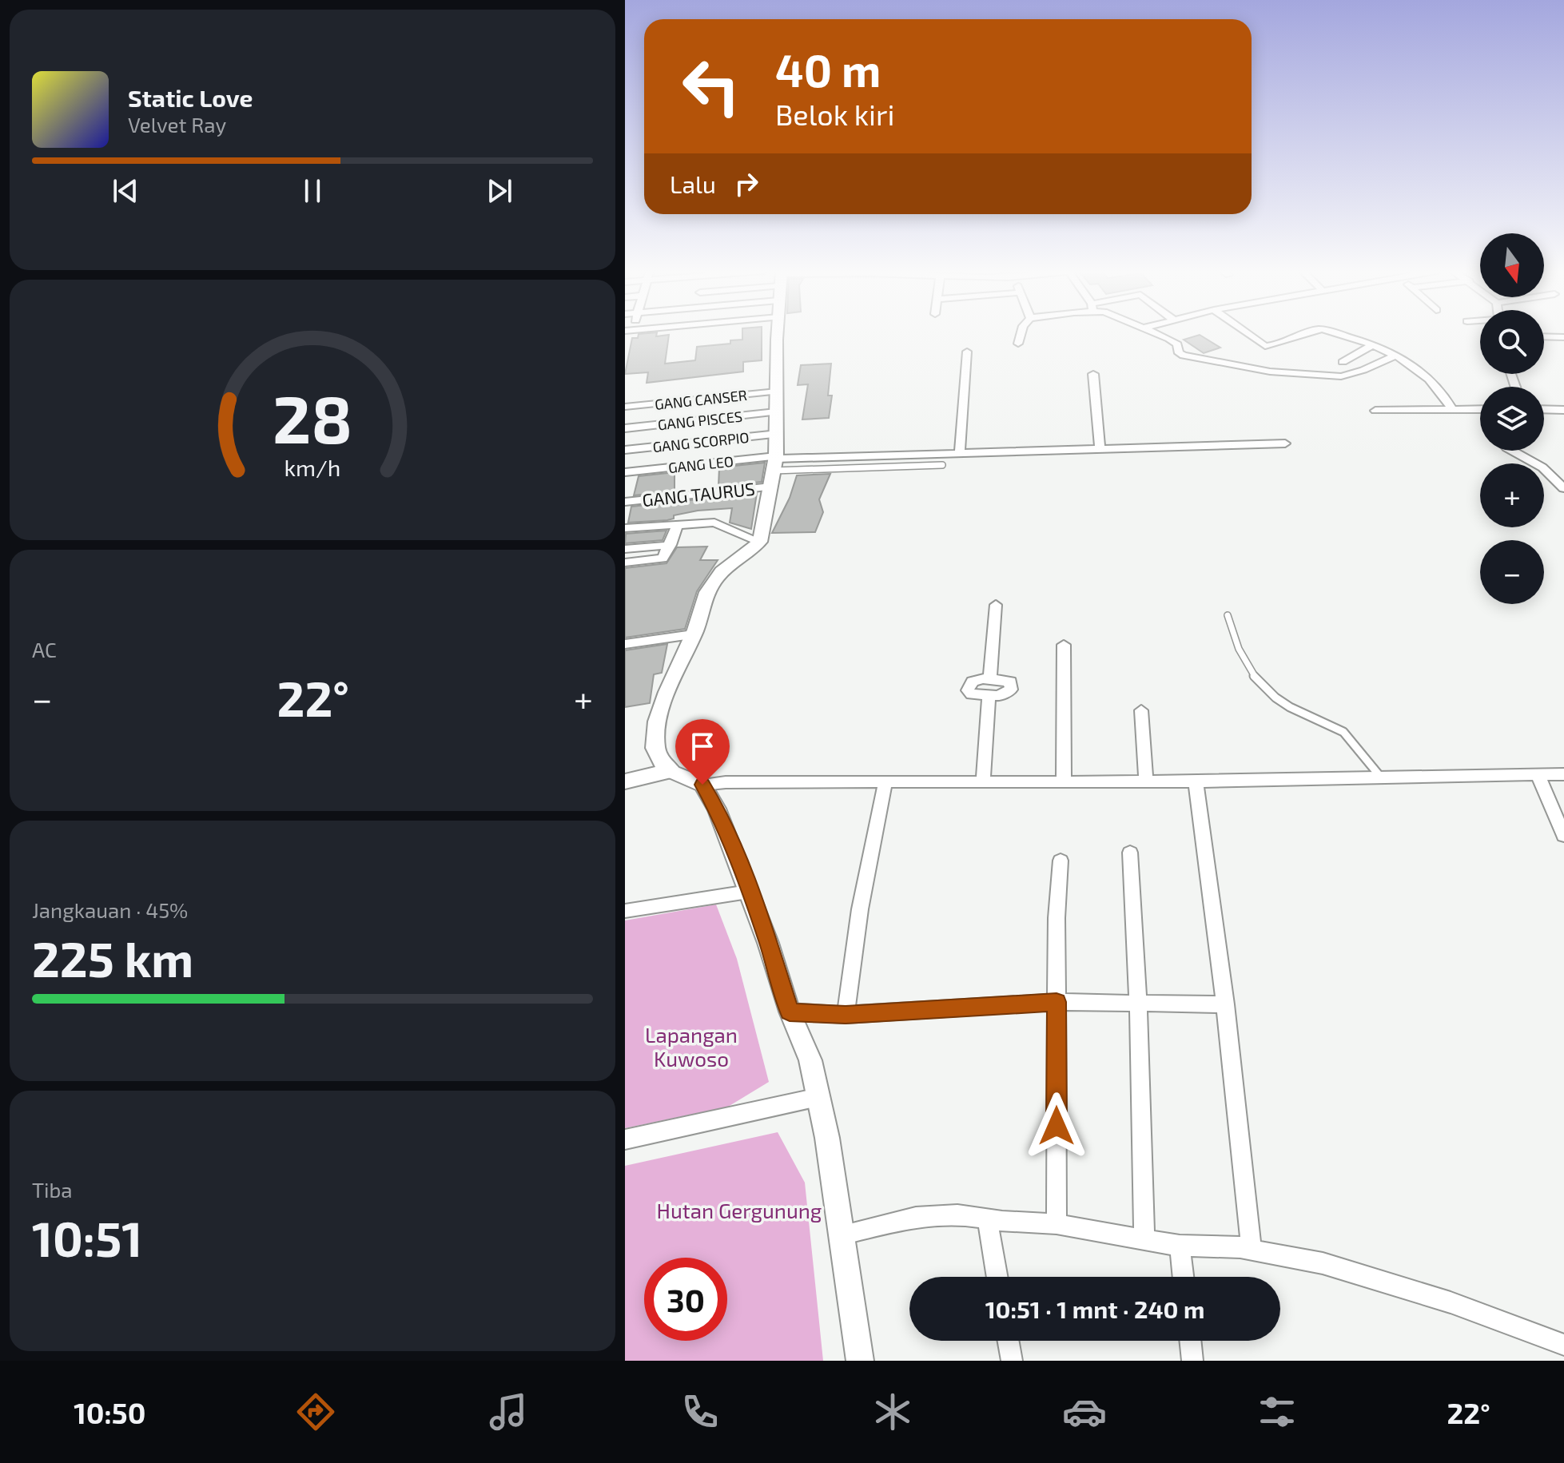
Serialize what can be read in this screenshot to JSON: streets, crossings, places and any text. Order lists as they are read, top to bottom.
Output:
{
  "streets": {
    "street": [
      "GANG CANSER",
      "GANG PISCES",
      "GANG SCORPIO",
      "GANG LEO",
      "GANG TAURUS"
    ]
  },
  "parks": ["Lapangan Kuwoso", "Hutan Gergunung"],
  "north": "bottom",
  "page": {
    "turn": ["40 m", "Belok kiri"],
    "song": ["Static Love", "Velvet Ray"],
    "then": "Lalu",
    "map_buttons": ["+", "−"],
    "tile": [
      "AC",
      ["Jangkauan · 45%", "225 km"],
      ["Tiba", "10:51"]
    ],
    "heat": ["−", "22°", "+"],
    "limit": "30",
    "trip": "10:51 · 1 mnt · 240 m",
    "tabs": ["10:50", "22°"],
    "gauge": ["28", "km/h"]
  }
}
